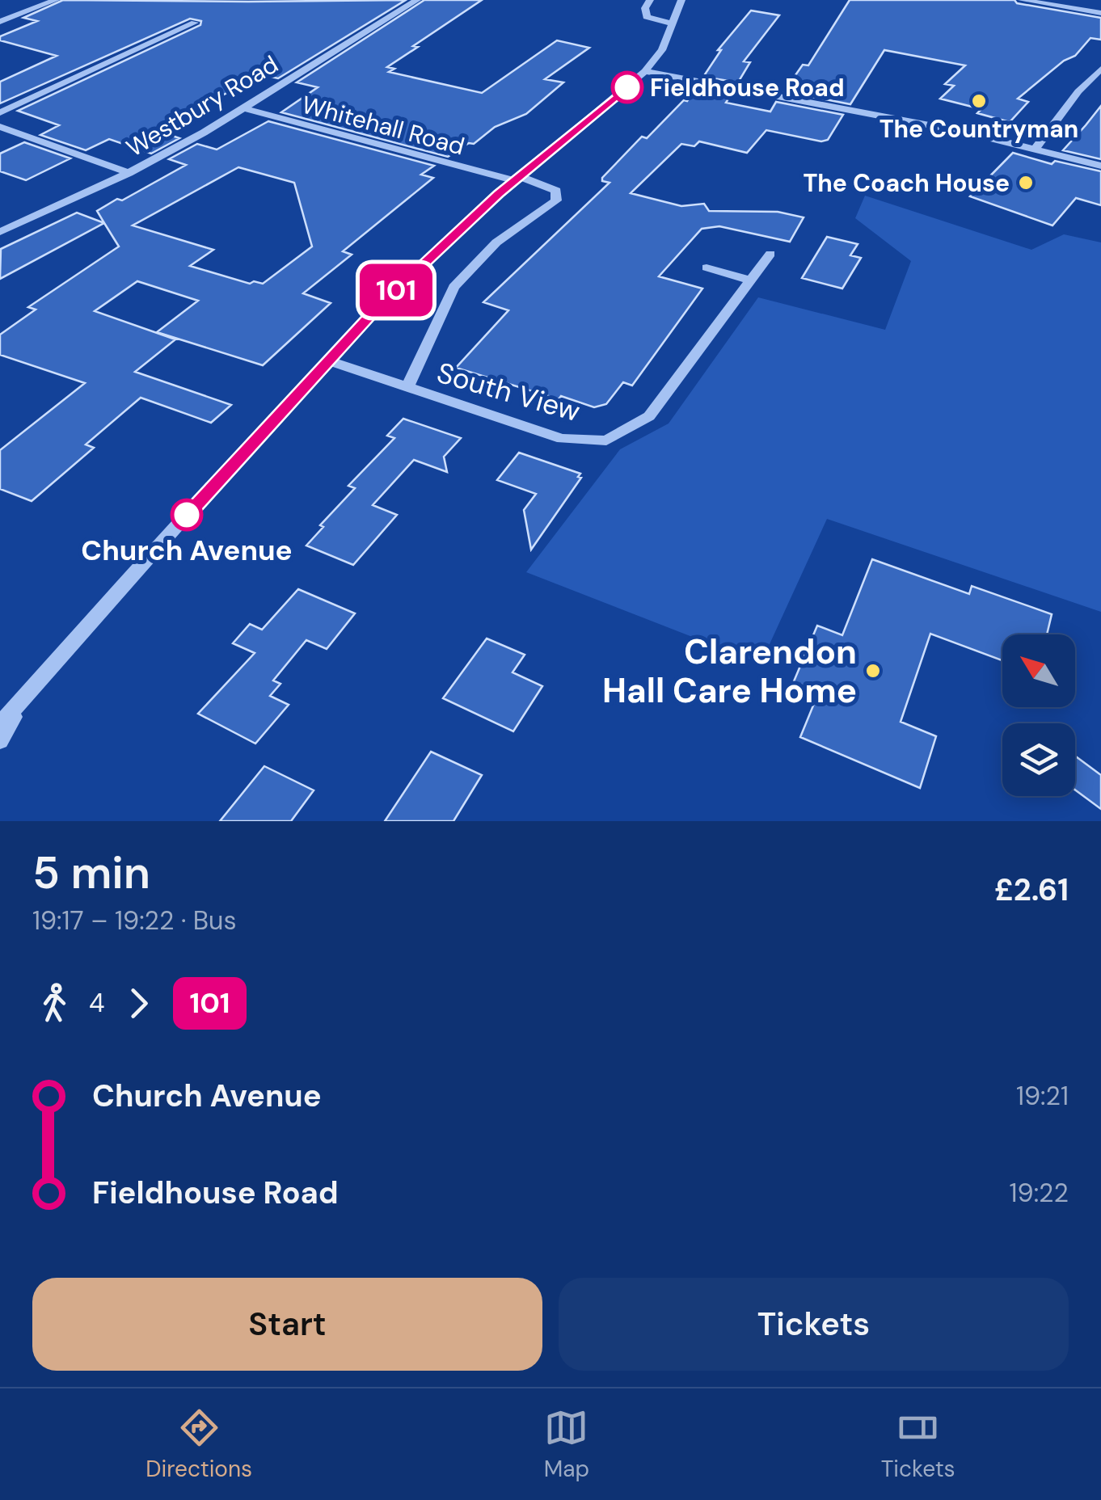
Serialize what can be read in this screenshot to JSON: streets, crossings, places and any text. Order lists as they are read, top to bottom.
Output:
{
  "streets": {
    "street": ["Westbury Road", "Whitehall Road", "South View"]
  },
  "crossings": [
    ["Westbury Road", "Whitehall Road"],
    ["Whitehall Road", "South View"]
  ],
  "places": [
    "Fieldhouse Road",
    "The Countryman",
    "The Coach House",
    "Church Avenue",
    "Clarendon Hall Care Home"
  ],
  "lines": ["bus line 101"],
  "north": "top left",
  "page": {
    "on_map": "101",
    "heading": ["5 min", "19:17 – 19:22 · Bus", "£2.61"],
    "legs": ["4", "101"],
    "list": [
      {
        "name": "Church Avenue",
        "value": "19:21"
      },
      {
        "name": "Fieldhouse Road",
        "value": "19:22"
      }
    ],
    "buttons": ["Start", "Tickets"],
    "tabs": ["Directions", "Map", "Tickets"]
  }
}
